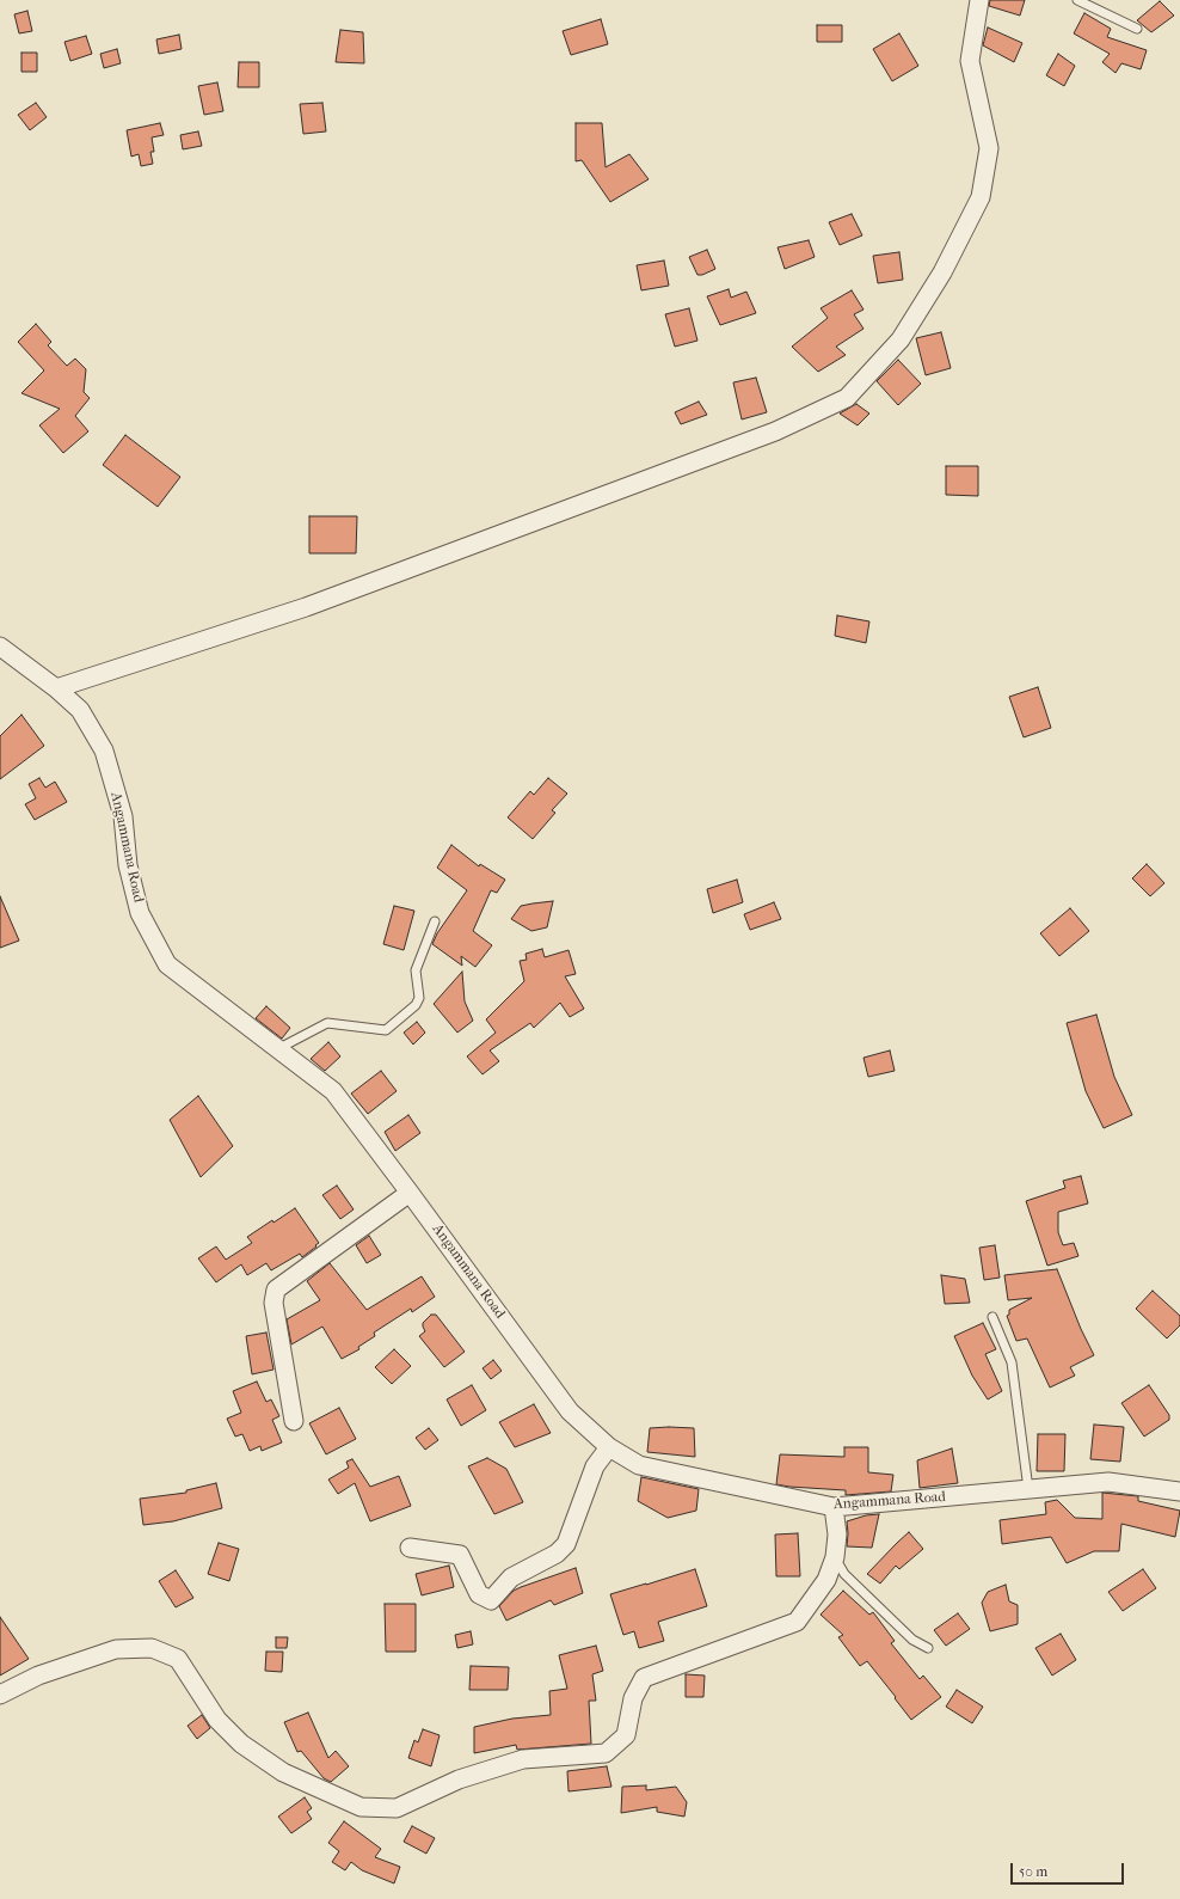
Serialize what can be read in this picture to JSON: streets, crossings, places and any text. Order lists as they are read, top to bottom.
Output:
{
  "streets": {
    "street": ["Angammana Road"]
  },
  "scale_bar": "50 m"
}
